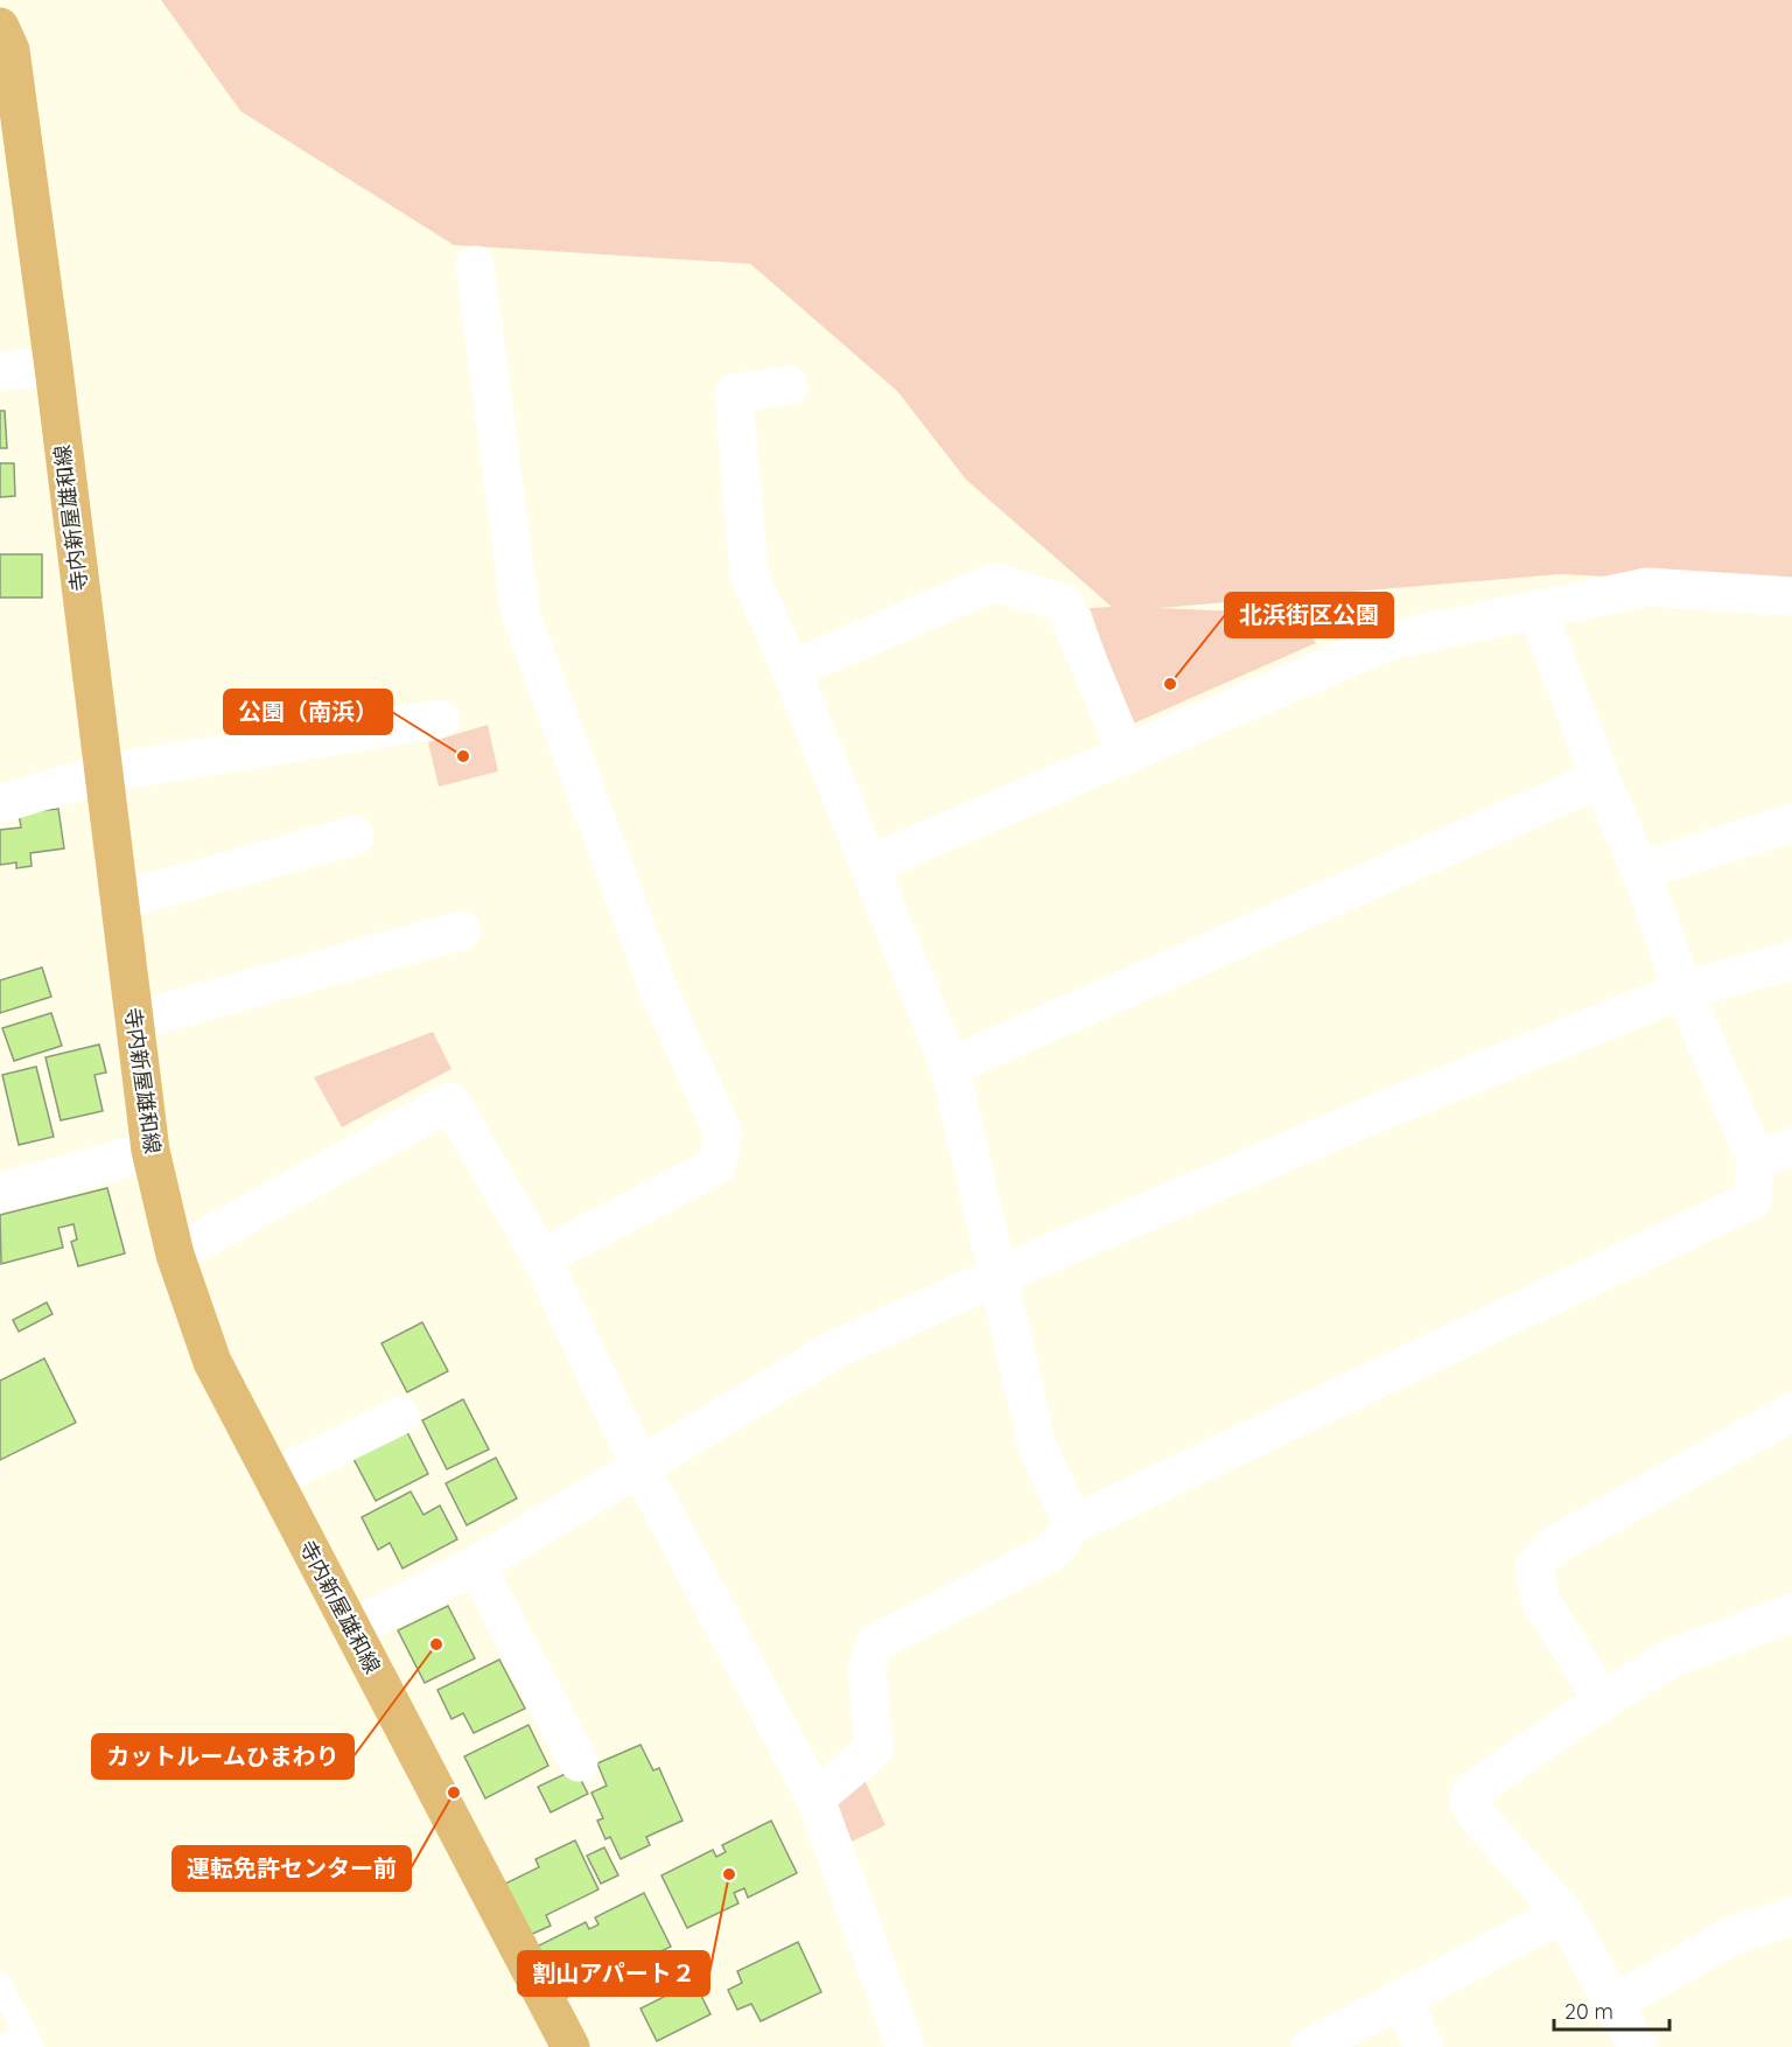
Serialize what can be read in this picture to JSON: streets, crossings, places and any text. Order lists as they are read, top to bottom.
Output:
{
  "streets": {
    "main road": ["寺内新屋雄和線"]
  },
  "places": [
    "北浜街区公園",
    "公園（南浜）",
    "カットルームひまわり",
    "運転免許センター前",
    "割山アパート２"
  ],
  "scale_bar": "20 m"
}
